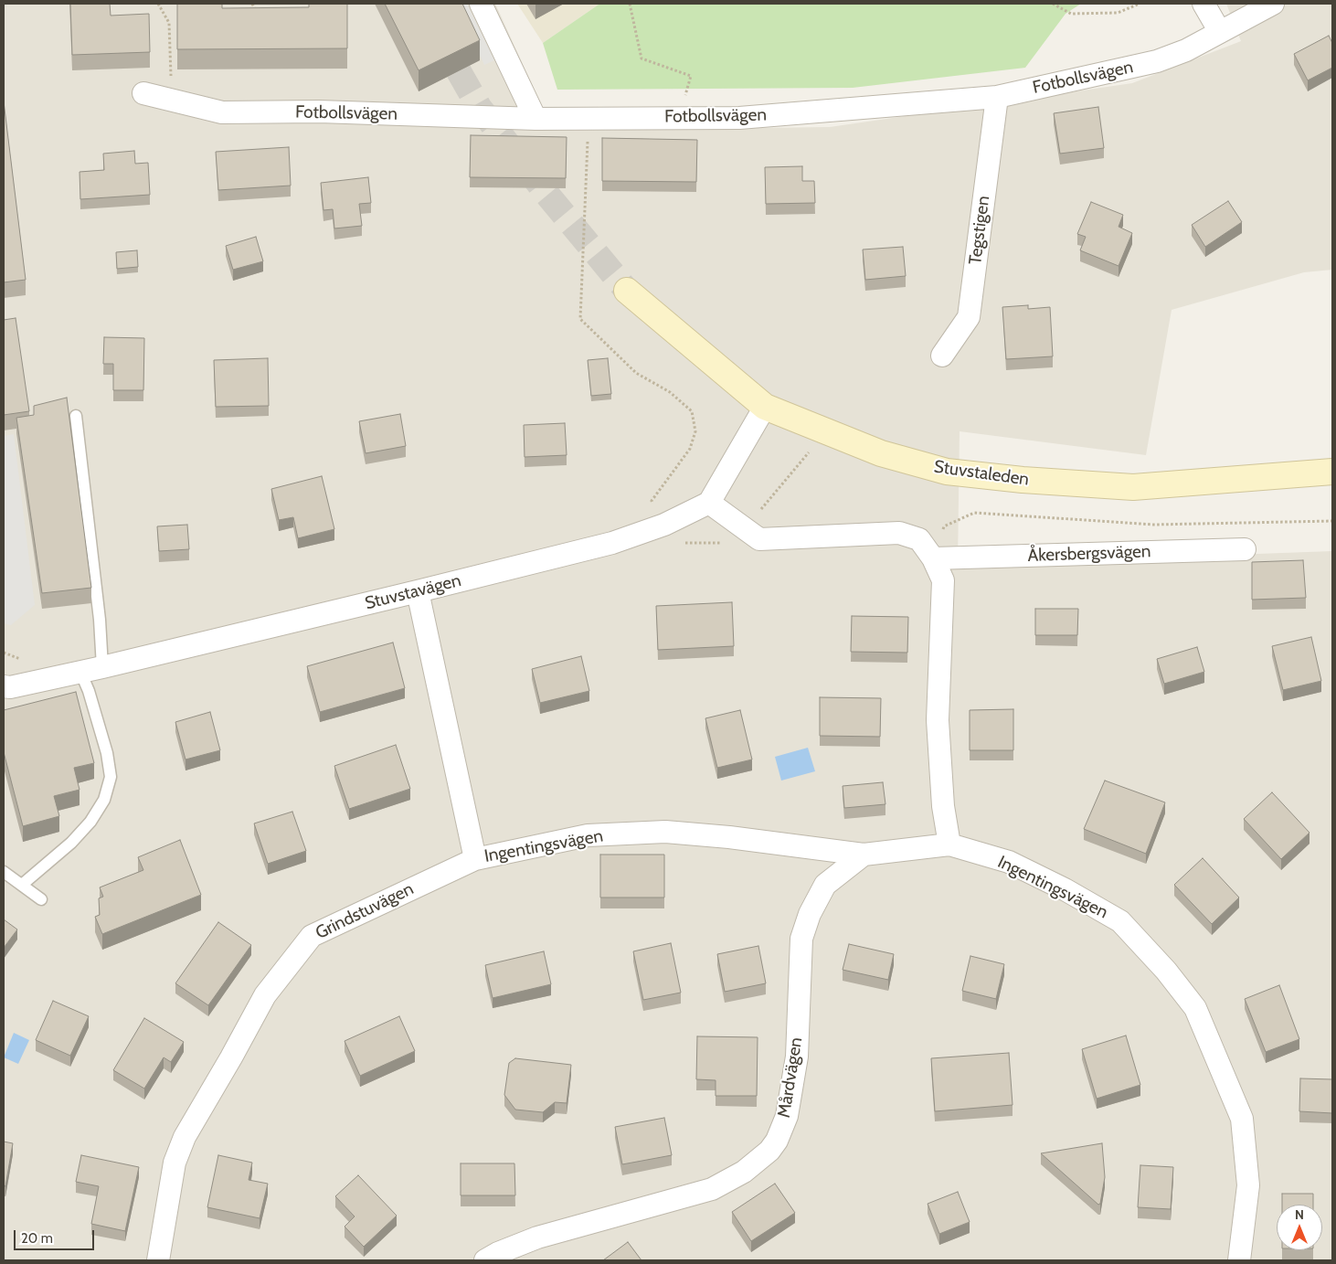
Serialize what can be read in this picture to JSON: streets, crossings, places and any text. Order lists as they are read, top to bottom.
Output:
{
  "streets": {
    "street": [
      "Fotbollsvägen",
      "Tegstigen",
      "Stuvstaleden",
      "Åkersbergsvägen",
      "Stuvstavägen",
      "Ingentingsvägen",
      "Grindstuvägen",
      "Mårdvägen"
    ]
  },
  "crossings": [
    ["Fotbollsvägen", "Tegstigen"],
    ["Ingentingsvägen", "Grindstuvägen"],
    ["Ingentingsvägen", "Mårdvägen"]
  ],
  "scale_bar": "20 m",
  "north": "top"
}
